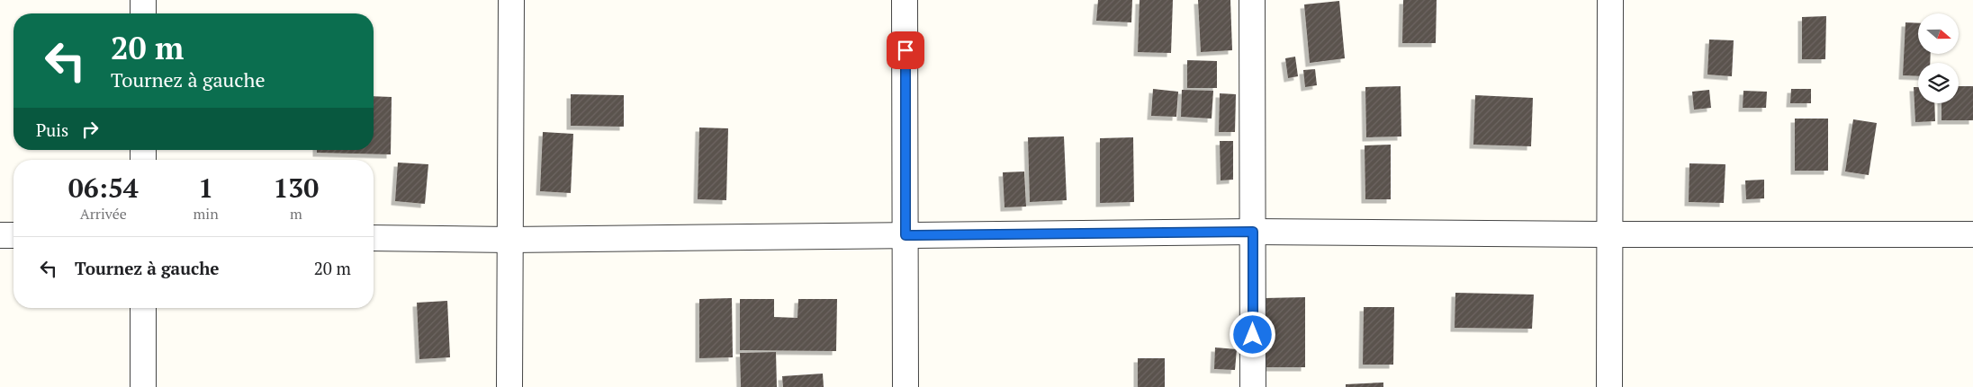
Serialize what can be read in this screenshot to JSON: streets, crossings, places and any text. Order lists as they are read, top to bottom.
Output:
{
  "north": "right",
  "page": {
    "turn": ["20 m", "Tournez à gauche"],
    "then": "Puis",
    "eta": [
      "06:54",
      "Arrivée",
      "1",
      "min",
      "130",
      "m"
    ],
    "list": [
      {
        "name": "Tournez à gauche",
        "value": "20 m"
      }
    ]
  }
}
